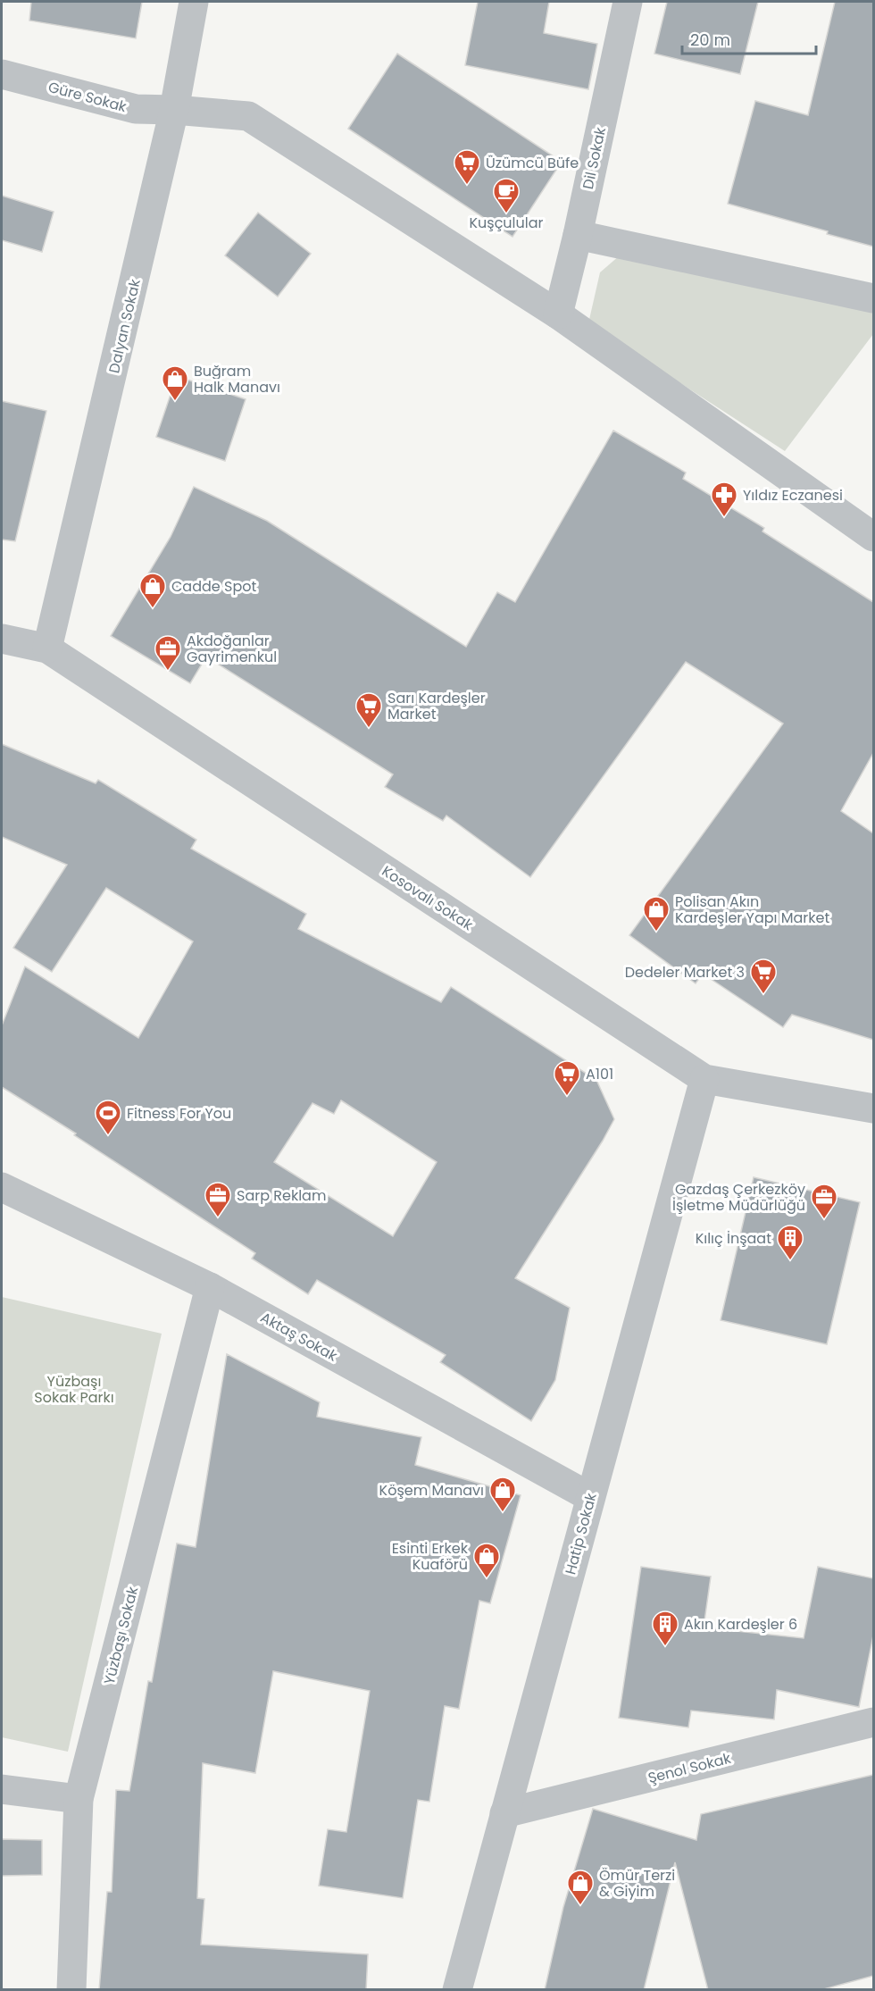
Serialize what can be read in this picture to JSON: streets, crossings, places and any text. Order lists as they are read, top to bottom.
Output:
{
  "streets": {
    "street": [
      "Güre Sokak",
      "Dil Sokak",
      "Dalyan Sokak",
      "Kosovalı Sokak",
      "Aktaş Sokak",
      "Hatip Sokak",
      "Yüzbaşı Sokak",
      "Şenol Sokak"
    ]
  },
  "crossings": [
    ["Güre Sokak", "Dil Sokak"],
    ["Güre Sokak", "Dalyan Sokak"],
    ["Dalyan Sokak", "Kosovalı Sokak"],
    ["Kosovalı Sokak", "Hatip Sokak"],
    ["Aktaş Sokak", "Hatip Sokak"],
    ["Aktaş Sokak", "Yüzbaşı Sokak"],
    ["Hatip Sokak", "Şenol Sokak"]
  ],
  "parks": ["Yüzbaşı Sokak Parkı"],
  "places": {
    "supermarket": [
      "Üzümcü Büfe",
      "Sarı Kardeşler Market",
      "Dedeler Market 3",
      "A101"
    ],
    "cafe": ["Kuşçulular"],
    "shop": [
      "Buğram Halk Manavı",
      "Cadde Spot",
      "Polisan Akın Kardeşler Yapı Market",
      "Köşem Manavı",
      "Esinti Erkek Kuaförü",
      "Ömür Terzi & Giyim"
    ],
    "pharmacy": ["Yıldız Eczanesi"],
    "office": ["Akdoğanlar Gayrimenkul", "Sarp Reklam", "Gazdaş Çerkezköy İşletme Müdürlüğü"],
    "sports": ["Fitness For You"],
    "building": ["Kılıç İnşaat", "Akın Kardeşler 6"]
  },
  "scale_bar": "20 m"
}
